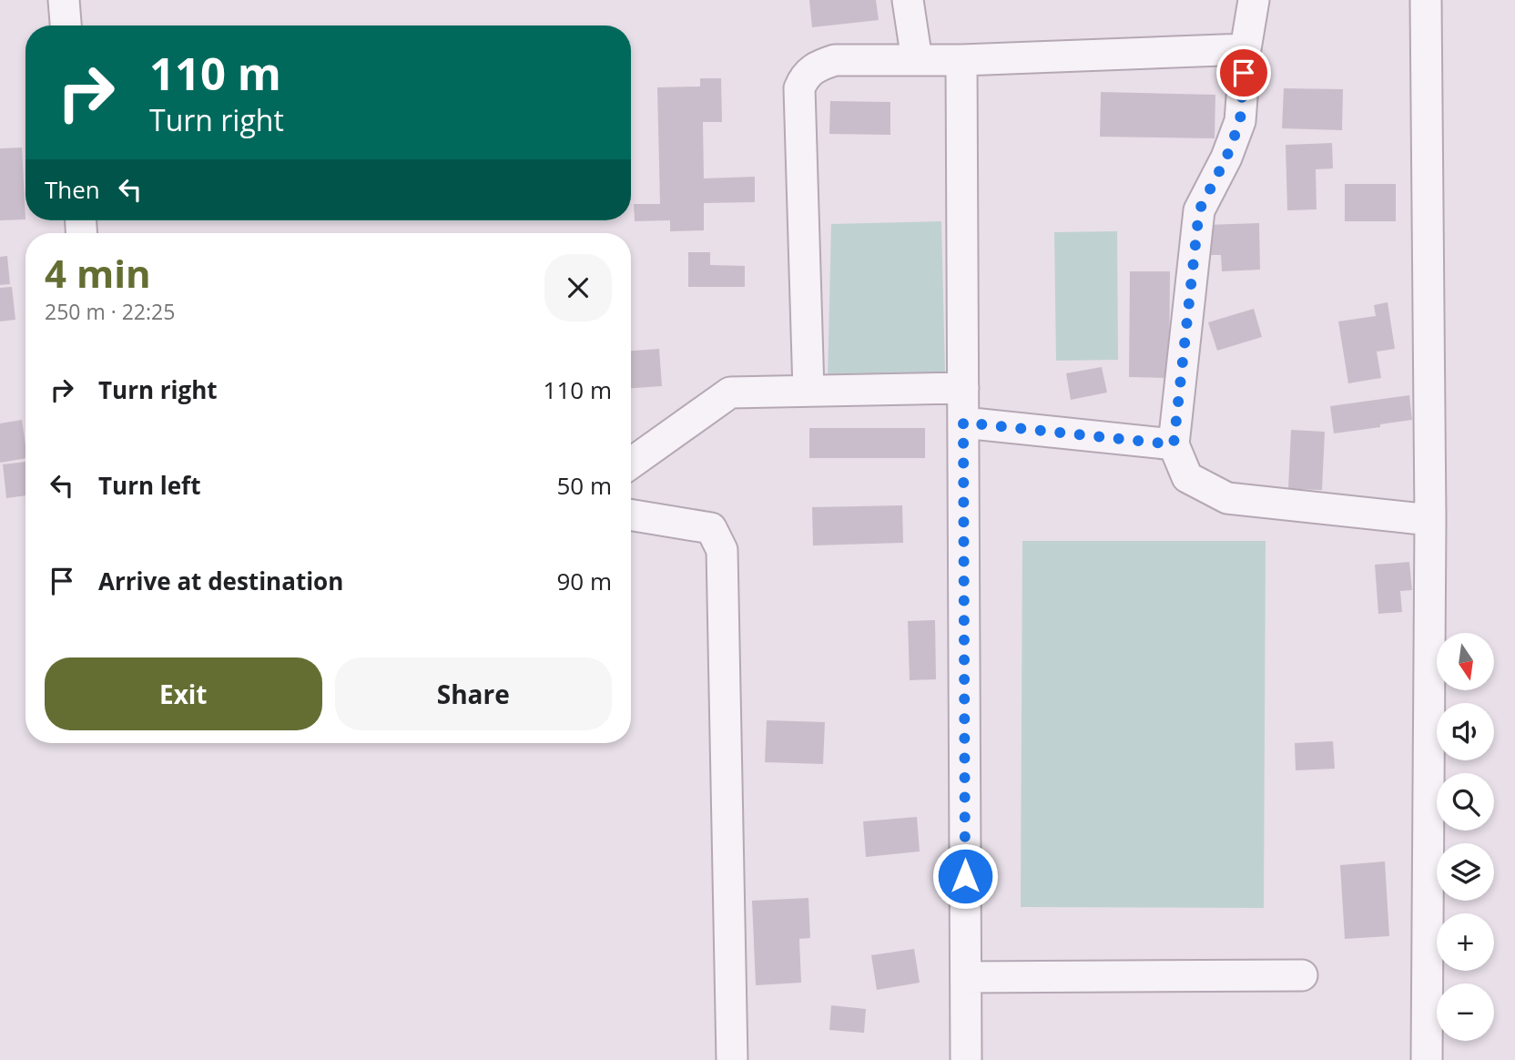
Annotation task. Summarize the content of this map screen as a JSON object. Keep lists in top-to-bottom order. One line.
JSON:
{"north":"bottom","page":{"turn":["110 m","Turn right"],"then":"Then","heading":["4 min","250 m · 22:25"],"list":[{"name":"Turn right","value":"110 m"},{"name":"Turn left","value":"50 m"},{"name":"Arrive at destination","value":"90 m"}],"map_buttons":["+","−"],"buttons":["Exit","Share"]}}
